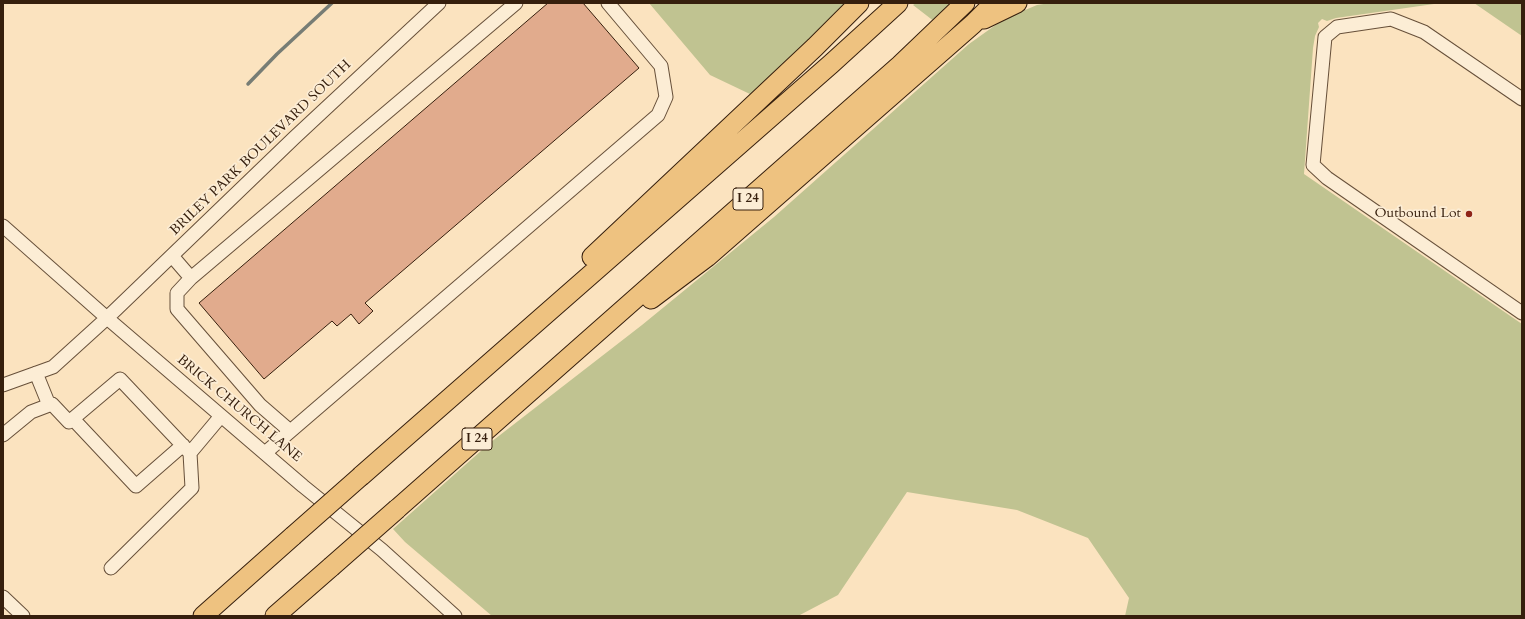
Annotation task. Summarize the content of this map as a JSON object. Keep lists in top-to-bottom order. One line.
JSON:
{"streets":{"highway":["I 24"],"street":["BRILEY PARK BOULEVARD SOUTH","BRICK CHURCH LANE"]},"crossings":[["BRILEY PARK BOULEVARD SOUTH","BRICK CHURCH LANE"]],"places":["Outbound Lot"]}
